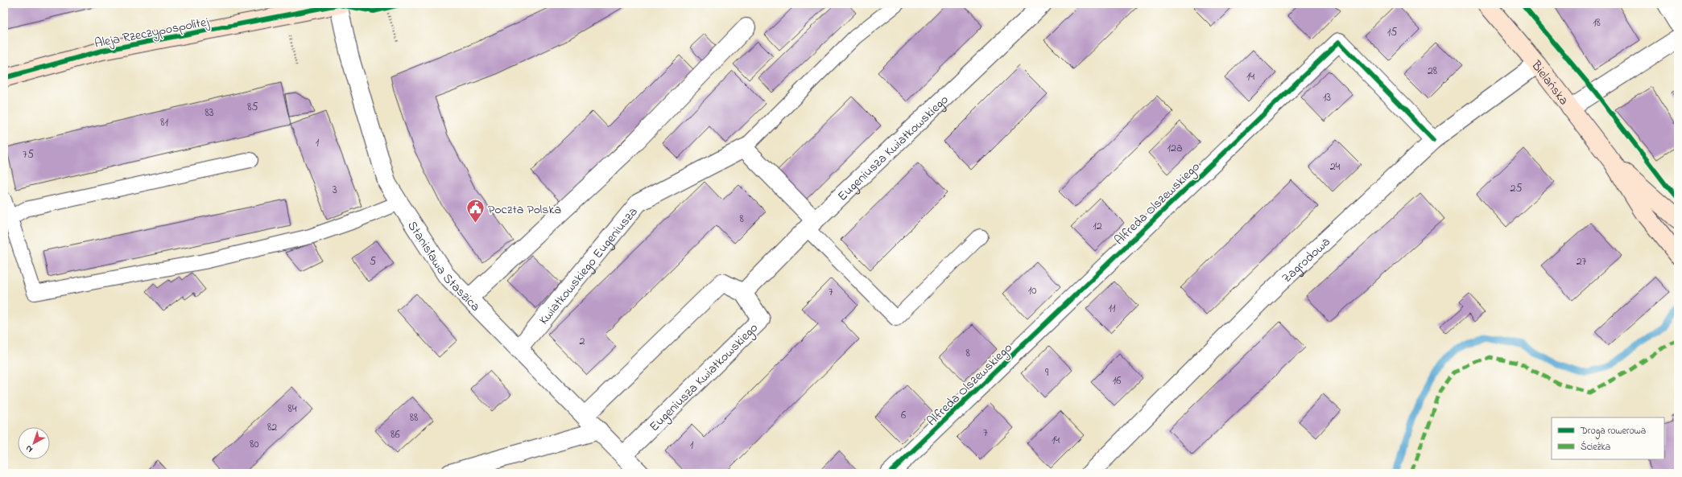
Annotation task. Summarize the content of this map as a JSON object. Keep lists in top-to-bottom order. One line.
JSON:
{"streets":{"street":["Aleja Rzeczypospolitej","Bielańska","Eugeniusza Kwiatkowskiego","Alfreda Olszewskiego","Zagrodowa","Stanisława Staszica","Kwiatkowskiego Eugeniusza"]},"crossings":[["Aleja Rzeczypospolitej","Stanisława Staszica"],["Bielańska","Zagrodowa"],["Eugeniusza Kwiatkowskiego","Stanisława Staszica"],["Alfreda Olszewskiego","Zagrodowa"],["Stanisława Staszica","Kwiatkowskiego Eugeniusza"]],"places":{"public building":["Poczta Polska"]},"house_numbers":["18","15","28","14","13","85","83","81","1","12a","75","24","25","3","8","12","5","27","10","7","11","2","8","9","16","84","6","88","82","7","86","14","80","1"],"legend":["Droga rowerowa","Ścieżka"],"north":"bottom left"}
